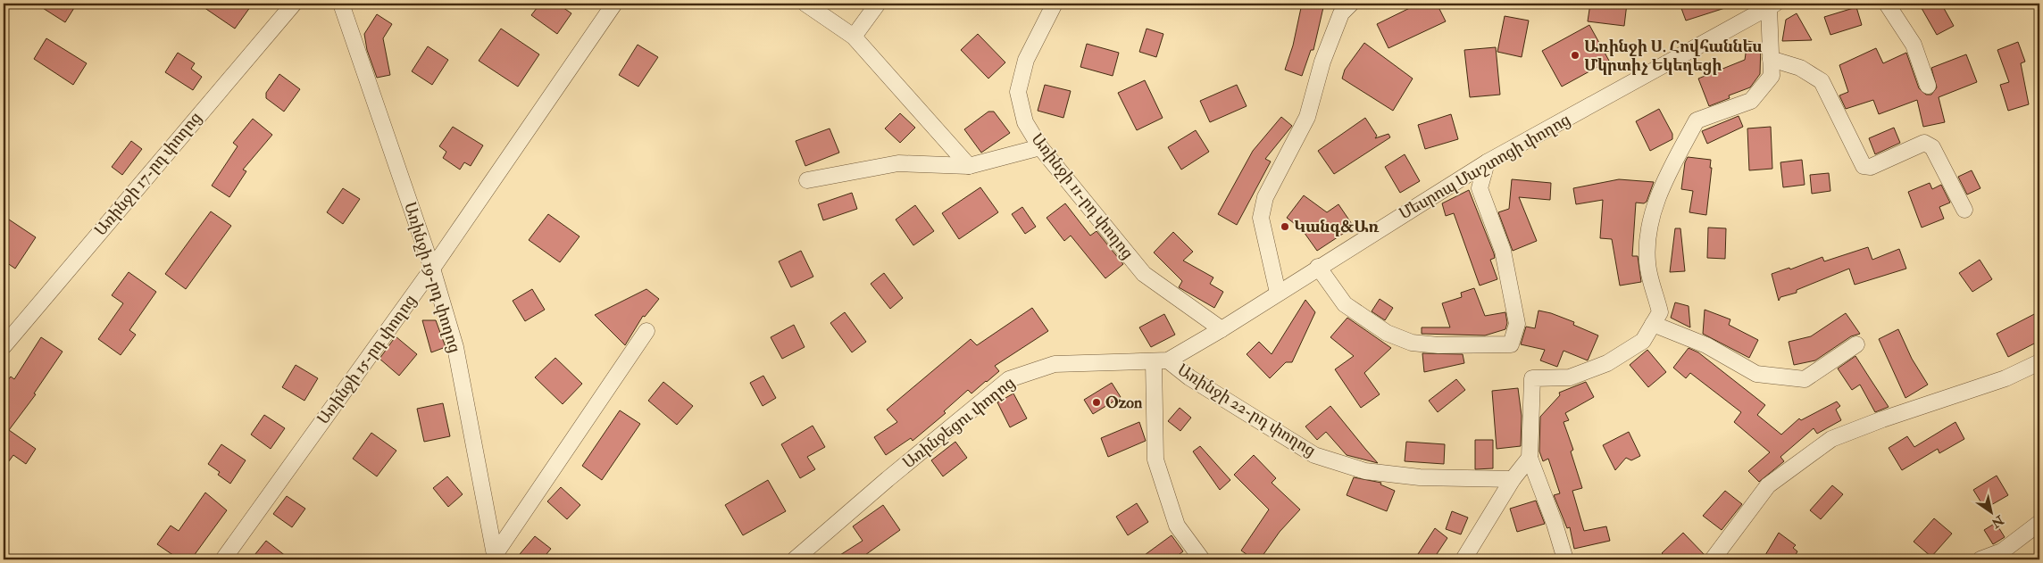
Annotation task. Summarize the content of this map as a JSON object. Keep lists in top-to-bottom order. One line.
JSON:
{"streets":{"street":["Մեսրոպ Մաշտոցի փողոց","Առինջի 17-րդ փողոց","Առինջի 11-րդ փողոց","Առինջի 19-րդ փողոց","Առինջի 15-րդ փողոց","Առինջի 22-րդ փողոց","Առինջեցու փողոց"]},"crossings":[["Մեսրոպ Մաշտոցի փողոց","Առինջի 11-րդ փողոց"],["Մեսրոպ Մաշտոցի փողոց","Առինջի 22-րդ փողոց"],["Մեսրոպ Մաշտոցի փողոց","Առինջեցու փողոց"],["Առինջի 19-րդ փողոց","Առինջի 15-րդ փողոց"],["Առինջի 22-րդ փողոց","Առինջեցու փողոց"]],"places":["Առինջի Ս. Հովհաննես Մկրտիչ Եկեղեցի","Կանգ&Առ","Ozon"],"north":"bottom right"}
